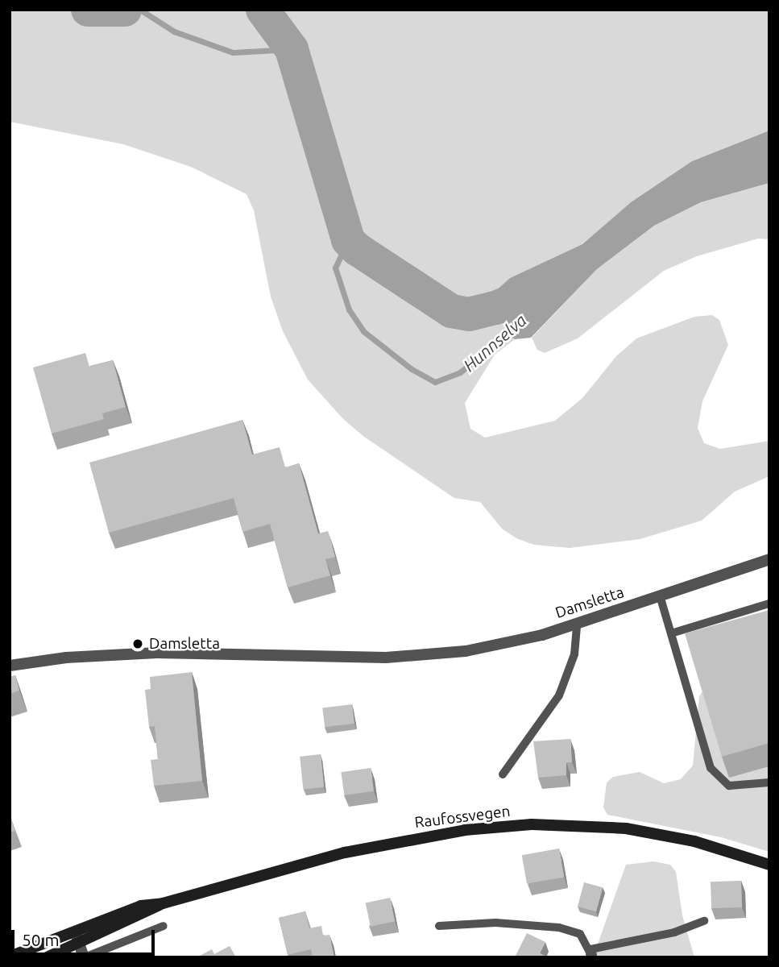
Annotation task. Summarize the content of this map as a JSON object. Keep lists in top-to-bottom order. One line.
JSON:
{"streets":{"main road":["Raufossvegen"],"street":["Damsletta"]},"water":["Hunnselva"],"places":["Damsletta"],"scale_bar":"50 m"}
